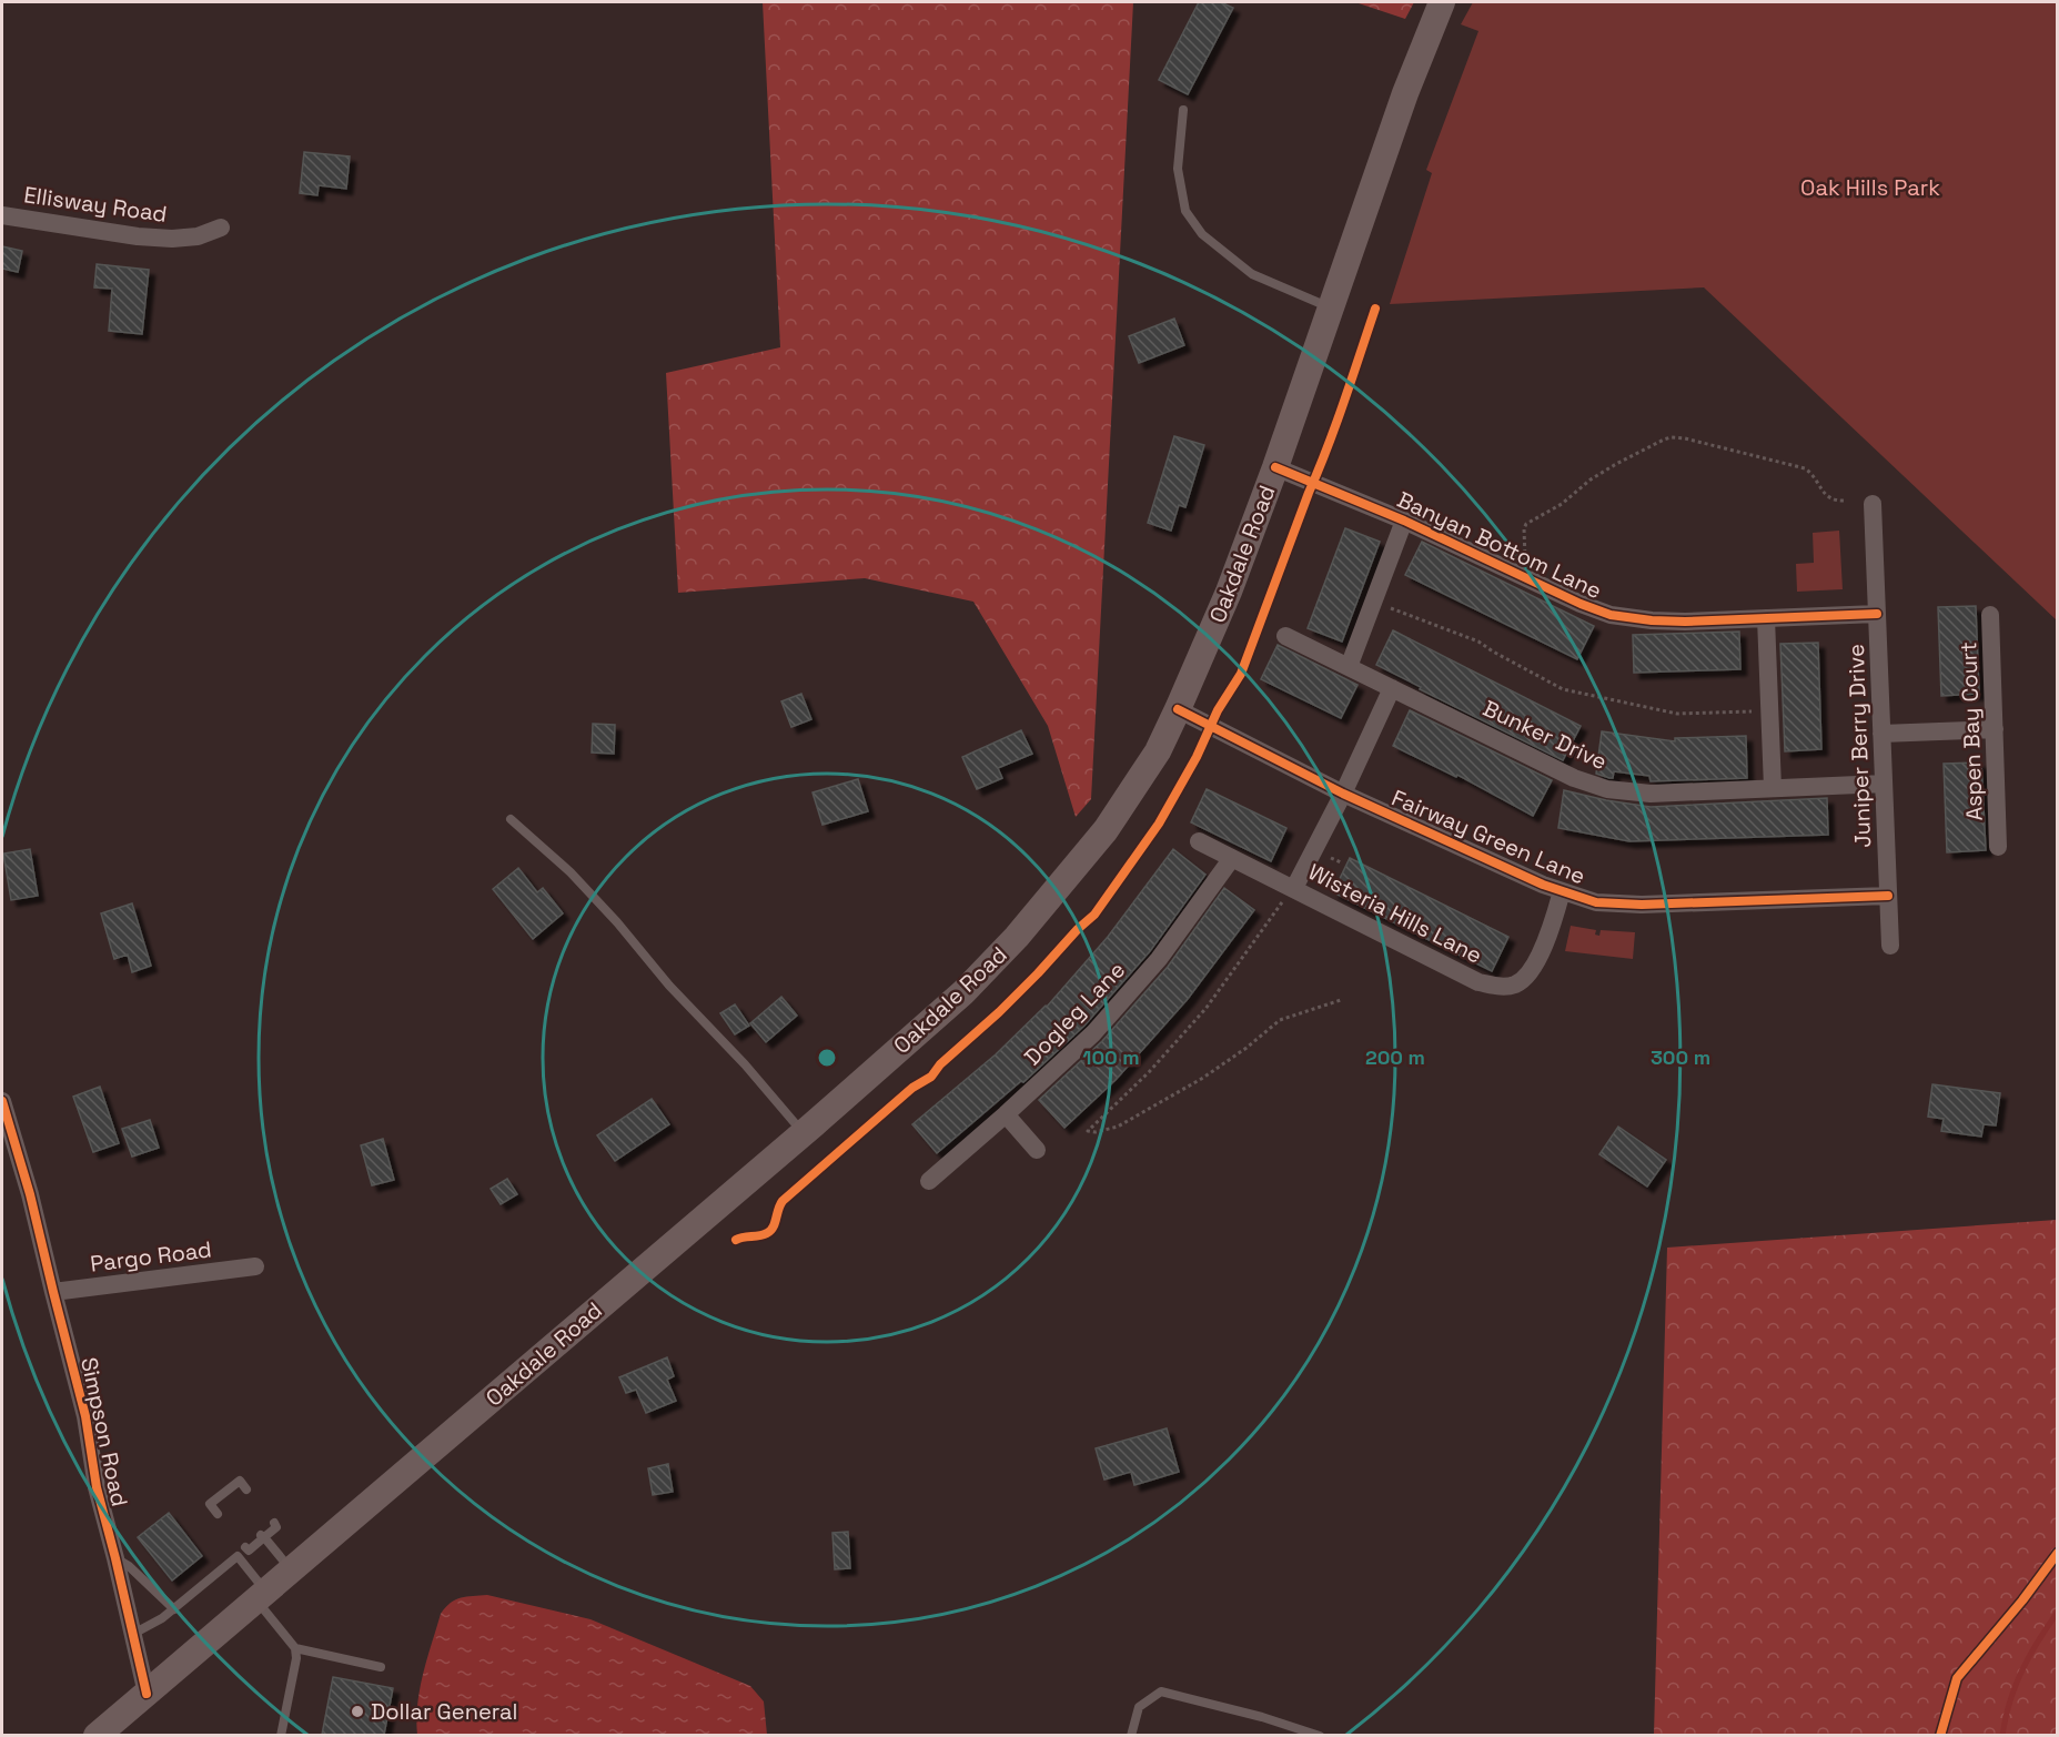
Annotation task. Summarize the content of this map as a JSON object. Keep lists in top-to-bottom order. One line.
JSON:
{"streets":{"main road":["Oakdale Road"],"street":["Ellisway Road","Banyan Bottom Lane","Aspen Bay Court","Bunker Drive","Juniper Berry Drive","Fairway Green Lane","Wisteria Hills Lane","Dogleg Lane","Pargo Road","Simpson Road"]},"crossings":[["Banyan Bottom Lane","Oakdale Road"],["Banyan Bottom Lane","Juniper Berry Drive"],["Oakdale Road","Fairway Green Lane"],["Oakdale Road","Simpson Road"],["Bunker Drive","Juniper Berry Drive"],["Juniper Berry Drive","Fairway Green Lane"],["Fairway Green Lane","Wisteria Hills Lane"],["Wisteria Hills Lane","Dogleg Lane"],["Pargo Road","Simpson Road"]],"parks":["Oak Hills Park"],"places":["Dollar General"],"rings":["100 m","200 m","300 m"]}
